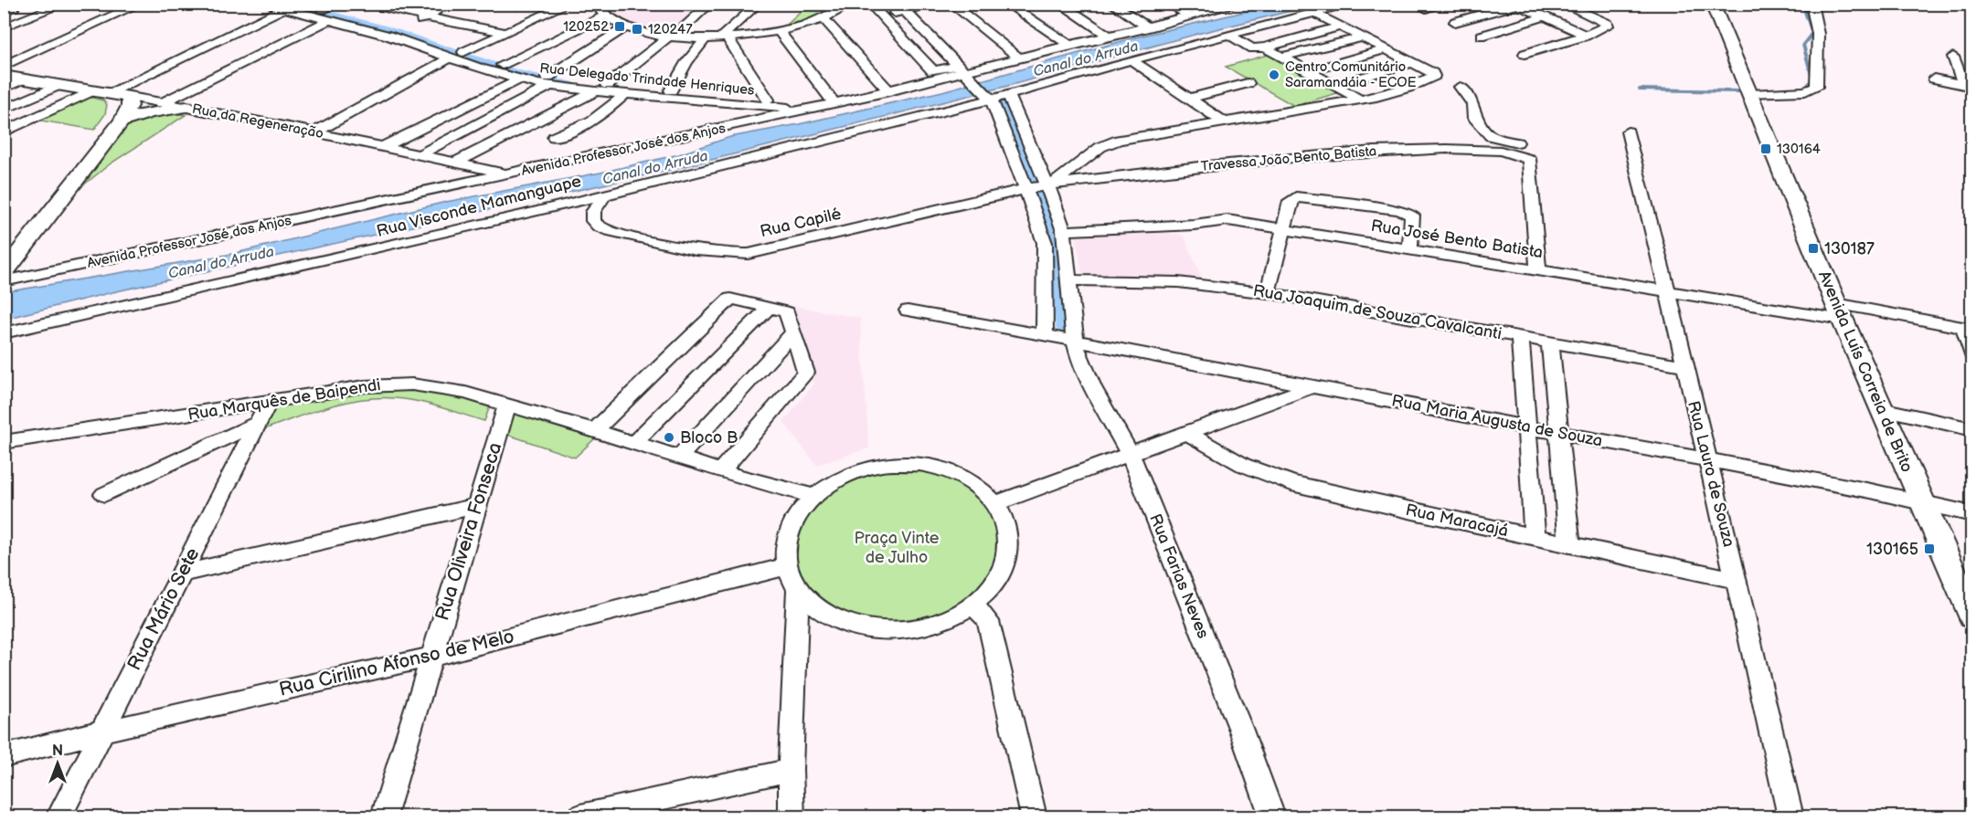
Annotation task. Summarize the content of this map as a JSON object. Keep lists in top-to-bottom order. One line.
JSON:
{"streets":{"main road":["Rua da Regeneração","Avenida Luís Correia de Brito"],"street":["Rua Delegado Trindade Henriques","Avenida Professor José dos Anjos","Travessa João Bento Batista","Rua Visconde Mamanguape","Rua Capilé","Rua José Bento Batista","Rua Joaquim de Souza Cavalcanti","Rua Marquês de Baipendi","Rua Maria Augusta de Souza","Rua Lauro de Souza","Rua Maracajá","Rua Oliveira Fonseca","Rua Farias Neves","Rua Mário Sete","Rua Cirilino Afonso de Melo"]},"crossings":[["Rua Delegado Trindade Henriques","Avenida Professor José dos Anjos"],["Rua da Regeneração","Avenida Professor José dos Anjos"],["Travessa João Bento Batista","Rua Capilé"],["Travessa João Bento Batista","Rua Farias Neves"],["Rua Visconde Mamanguape","Rua Capilé"],["Rua Visconde Mamanguape","Rua Farias Neves"],["Rua Capilé","Rua Farias Neves"],["Rua José Bento Batista","Avenida Luís Correia de Brito"],["Rua José Bento Batista","Rua Lauro de Souza"],["Rua José Bento Batista","Rua Farias Neves"],["Rua Joaquim de Souza Cavalcanti","Rua Lauro de Souza"],["Rua Joaquim de Souza Cavalcanti","Rua Farias Neves"],["Avenida Luís Correia de Brito","Rua Maria Augusta de Souza"],["Rua Marquês de Baipendi","Rua Oliveira Fonseca"],["Rua Marquês de Baipendi","Rua Mário Sete"],["Rua Marquês de Baipendi","Rua Cirilino Afonso de Melo"],["Rua Maria Augusta de Souza","Rua Lauro de Souza"],["Rua Maria Augusta de Souza","Rua Farias Neves"],["Rua Lauro de Souza","Rua Maracajá"],["Rua Oliveira Fonseca","Rua Cirilino Afonso de Melo"],["Rua Mário Sete","Rua Cirilino Afonso de Melo"]],"water":["Canal do Arruda"],"parks":["Praça Vinte de Julho"],"places":{"transit":["120252","120247","130164","130187","130165"],"other":["Centro Comunitário Saramandáia - ECOE","Bloco B"]},"north":"top"}
